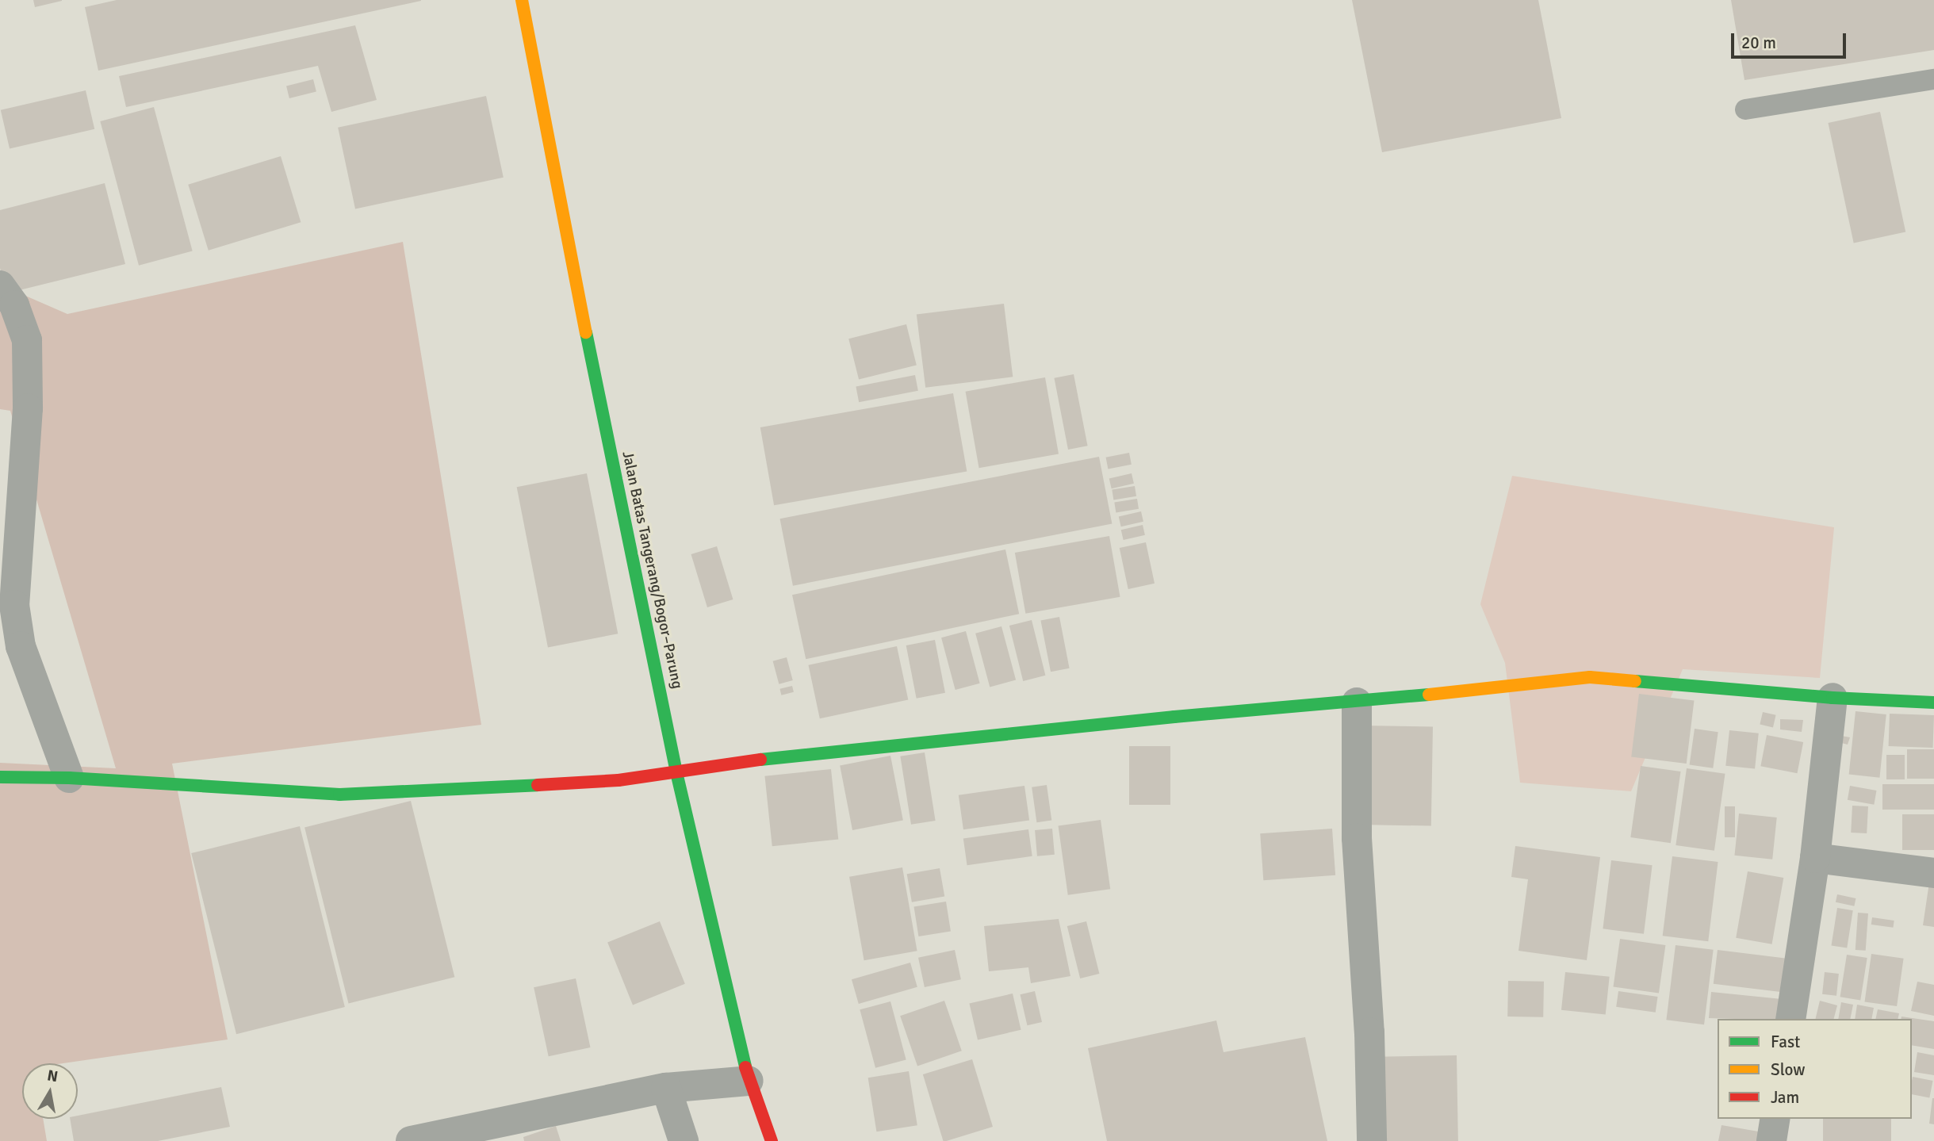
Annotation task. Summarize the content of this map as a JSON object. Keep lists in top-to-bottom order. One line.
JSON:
{"streets":{"street":["Jalan Batas Tangerang/Bogor–Parung"]},"legend":["Fast","Slow","Jam"],"scale_bar":"20 m","north":"top"}
